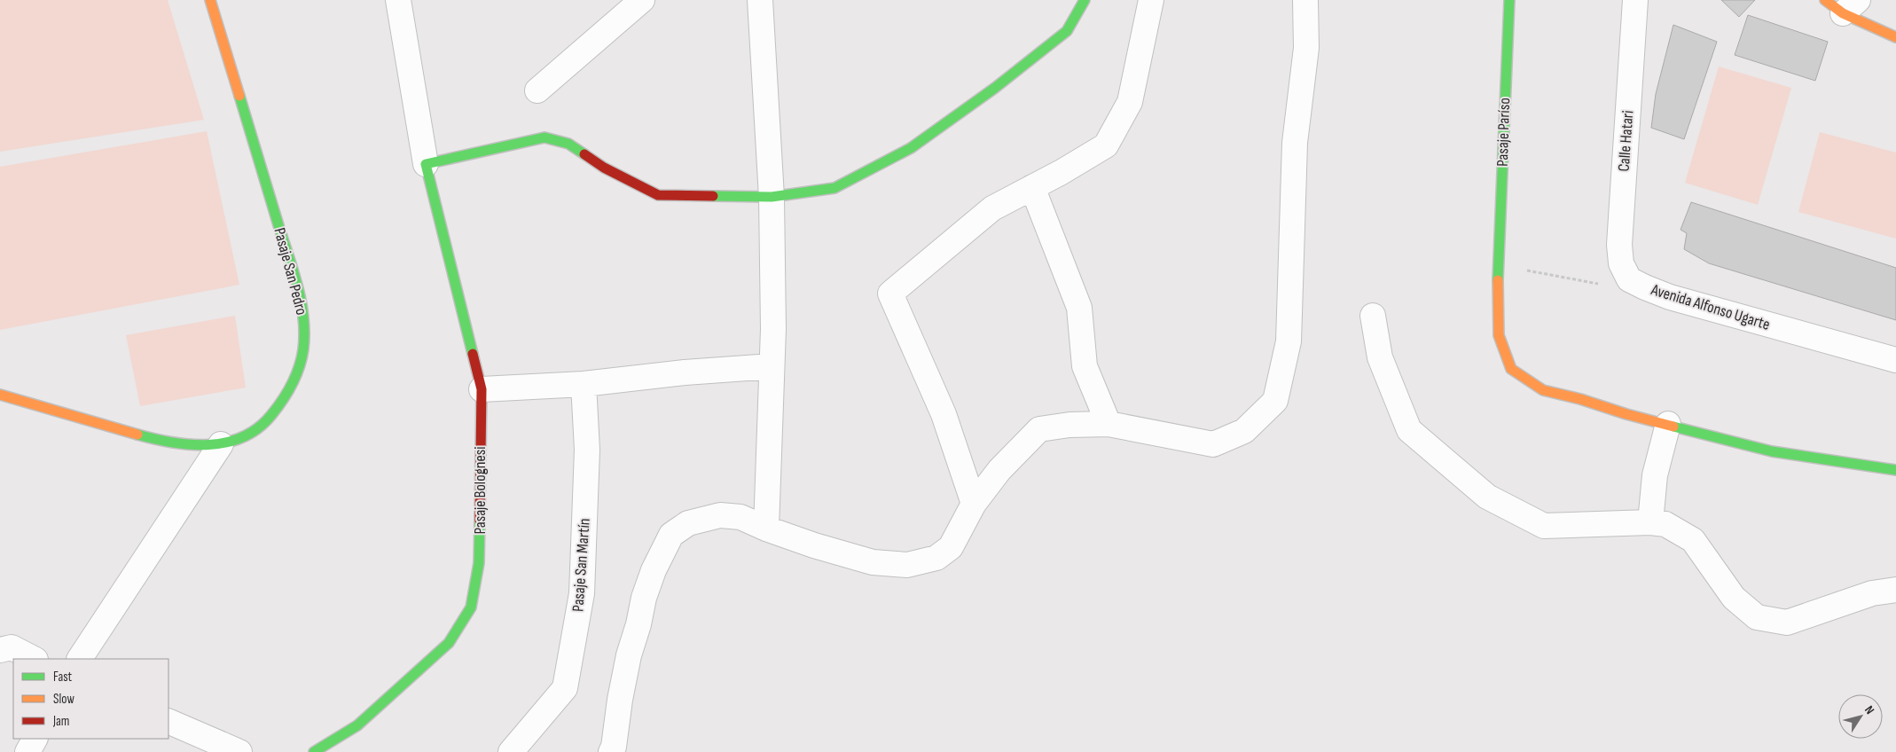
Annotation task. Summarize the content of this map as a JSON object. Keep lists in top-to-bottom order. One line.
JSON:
{"streets":{"street":["Pasaje Paríso","Calle Hatari","Pasaje San Pedro","Avenida Alfonso Ugarte","Pasaje Bolognesi","Pasaje San Martín"]},"crossings":[["Calle Hatari","Avenida Alfonso Ugarte"]],"legend":["Fast","Slow","Jam"],"north":"top right"}
